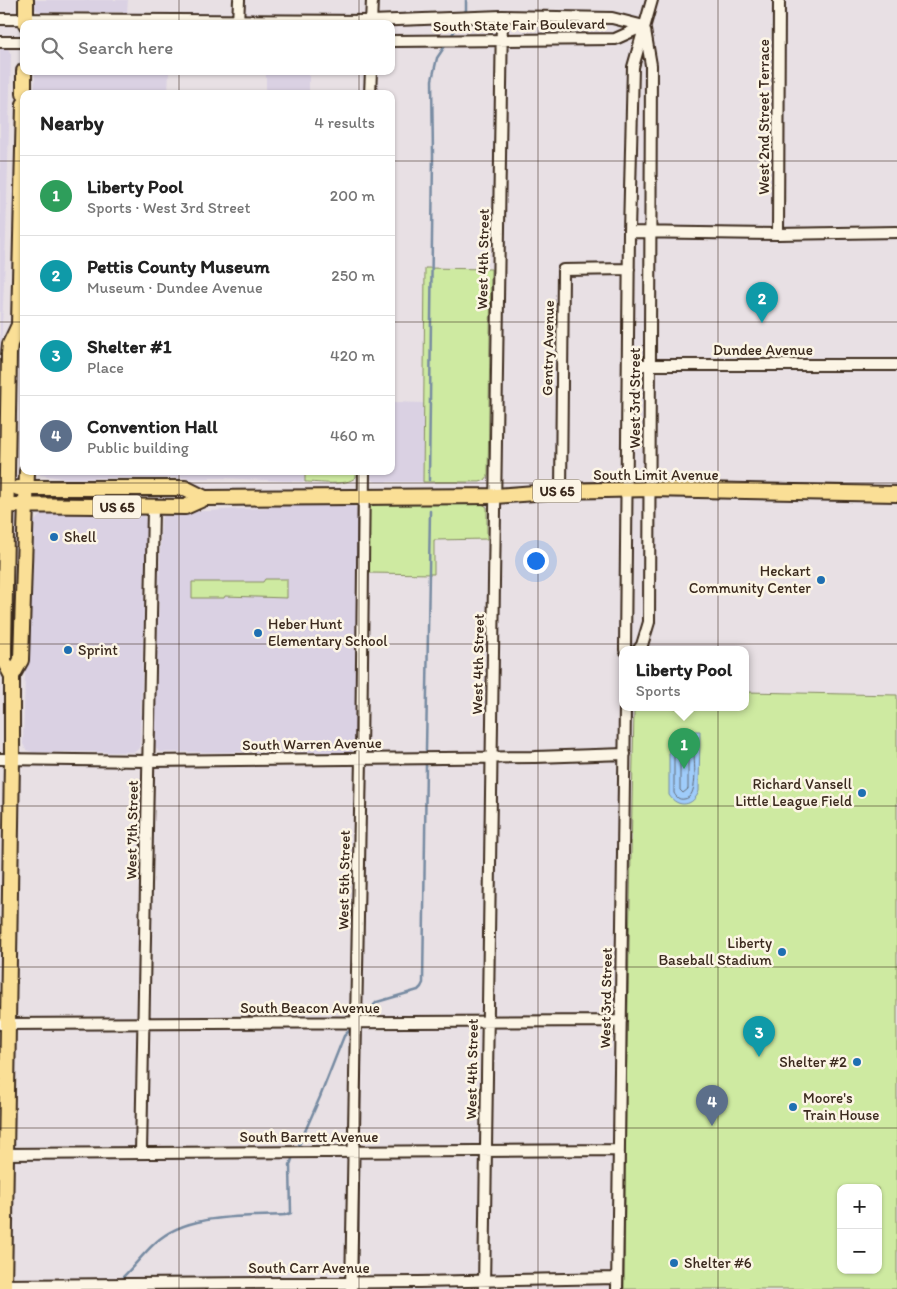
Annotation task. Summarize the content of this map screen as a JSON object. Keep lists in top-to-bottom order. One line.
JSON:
{"streets":{"highway":["South Limit Avenue","US 65"],"street":["South State Fair Boulevard","West 2nd Street Terrace","West 4th Street","Gentry Avenue","Dundee Avenue","West 3rd Street","South Warren Avenue","West 7th Street","West 5th Street","South Beacon Avenue","South Barrett Avenue","South Carr Avenue"]},"crossings":[["South State Fair Boulevard","West 4th Street"],["South State Fair Boulevard","West 3rd Street"],["West 4th Street","South Limit Avenue"],["West 4th Street","South Warren Avenue"],["West 4th Street","South Beacon Avenue"],["West 4th Street","South Barrett Avenue"],["West 4th Street","South Carr Avenue"],["Gentry Avenue","West 3rd Street"],["Gentry Avenue","South Limit Avenue"],["Dundee Avenue","West 3rd Street"],["West 3rd Street","South Limit Avenue"],["West 3rd Street","South Warren Avenue"],["West 3rd Street","South Beacon Avenue"],["West 3rd Street","South Barrett Avenue"],["West 3rd Street","South Carr Avenue"],["South Limit Avenue","West 7th Street"],["South Limit Avenue","West 5th Street"],["South Warren Avenue","West 7th Street"],["South Warren Avenue","West 5th Street"],["West 7th Street","South Beacon Avenue"],["West 7th Street","South Barrett Avenue"],["West 5th Street","South Beacon Avenue"],["West 5th Street","South Barrett Avenue"],["West 5th Street","South Carr Avenue"]],"places":["Shell","Heckart Community Center","Heber Hunt Elementary School","Sprint","Richard Vansell Little League Field","Liberty Baseball Stadium","Shelter #2","Moore's Train House","Shelter #6"],"page":{"search":"Search here","heading":["Nearby","4 results"],"list":[{"mark":"1","name":"Liberty Pool","note":"Sports · West 3rd Street","value":"200 m"},{"mark":"2","name":"Pettis County Museum","note":"Museum · Dundee Avenue","value":"250 m"},{"mark":"3","name":"Shelter #1","note":"Place","value":"420 m"},{"mark":"4","name":"Convention Hall","note":"Public building","value":"460 m"}],"pins":["2","1","3","4"],"popup":["Liberty Pool","Sports"],"map_buttons":["+","−"]}}
